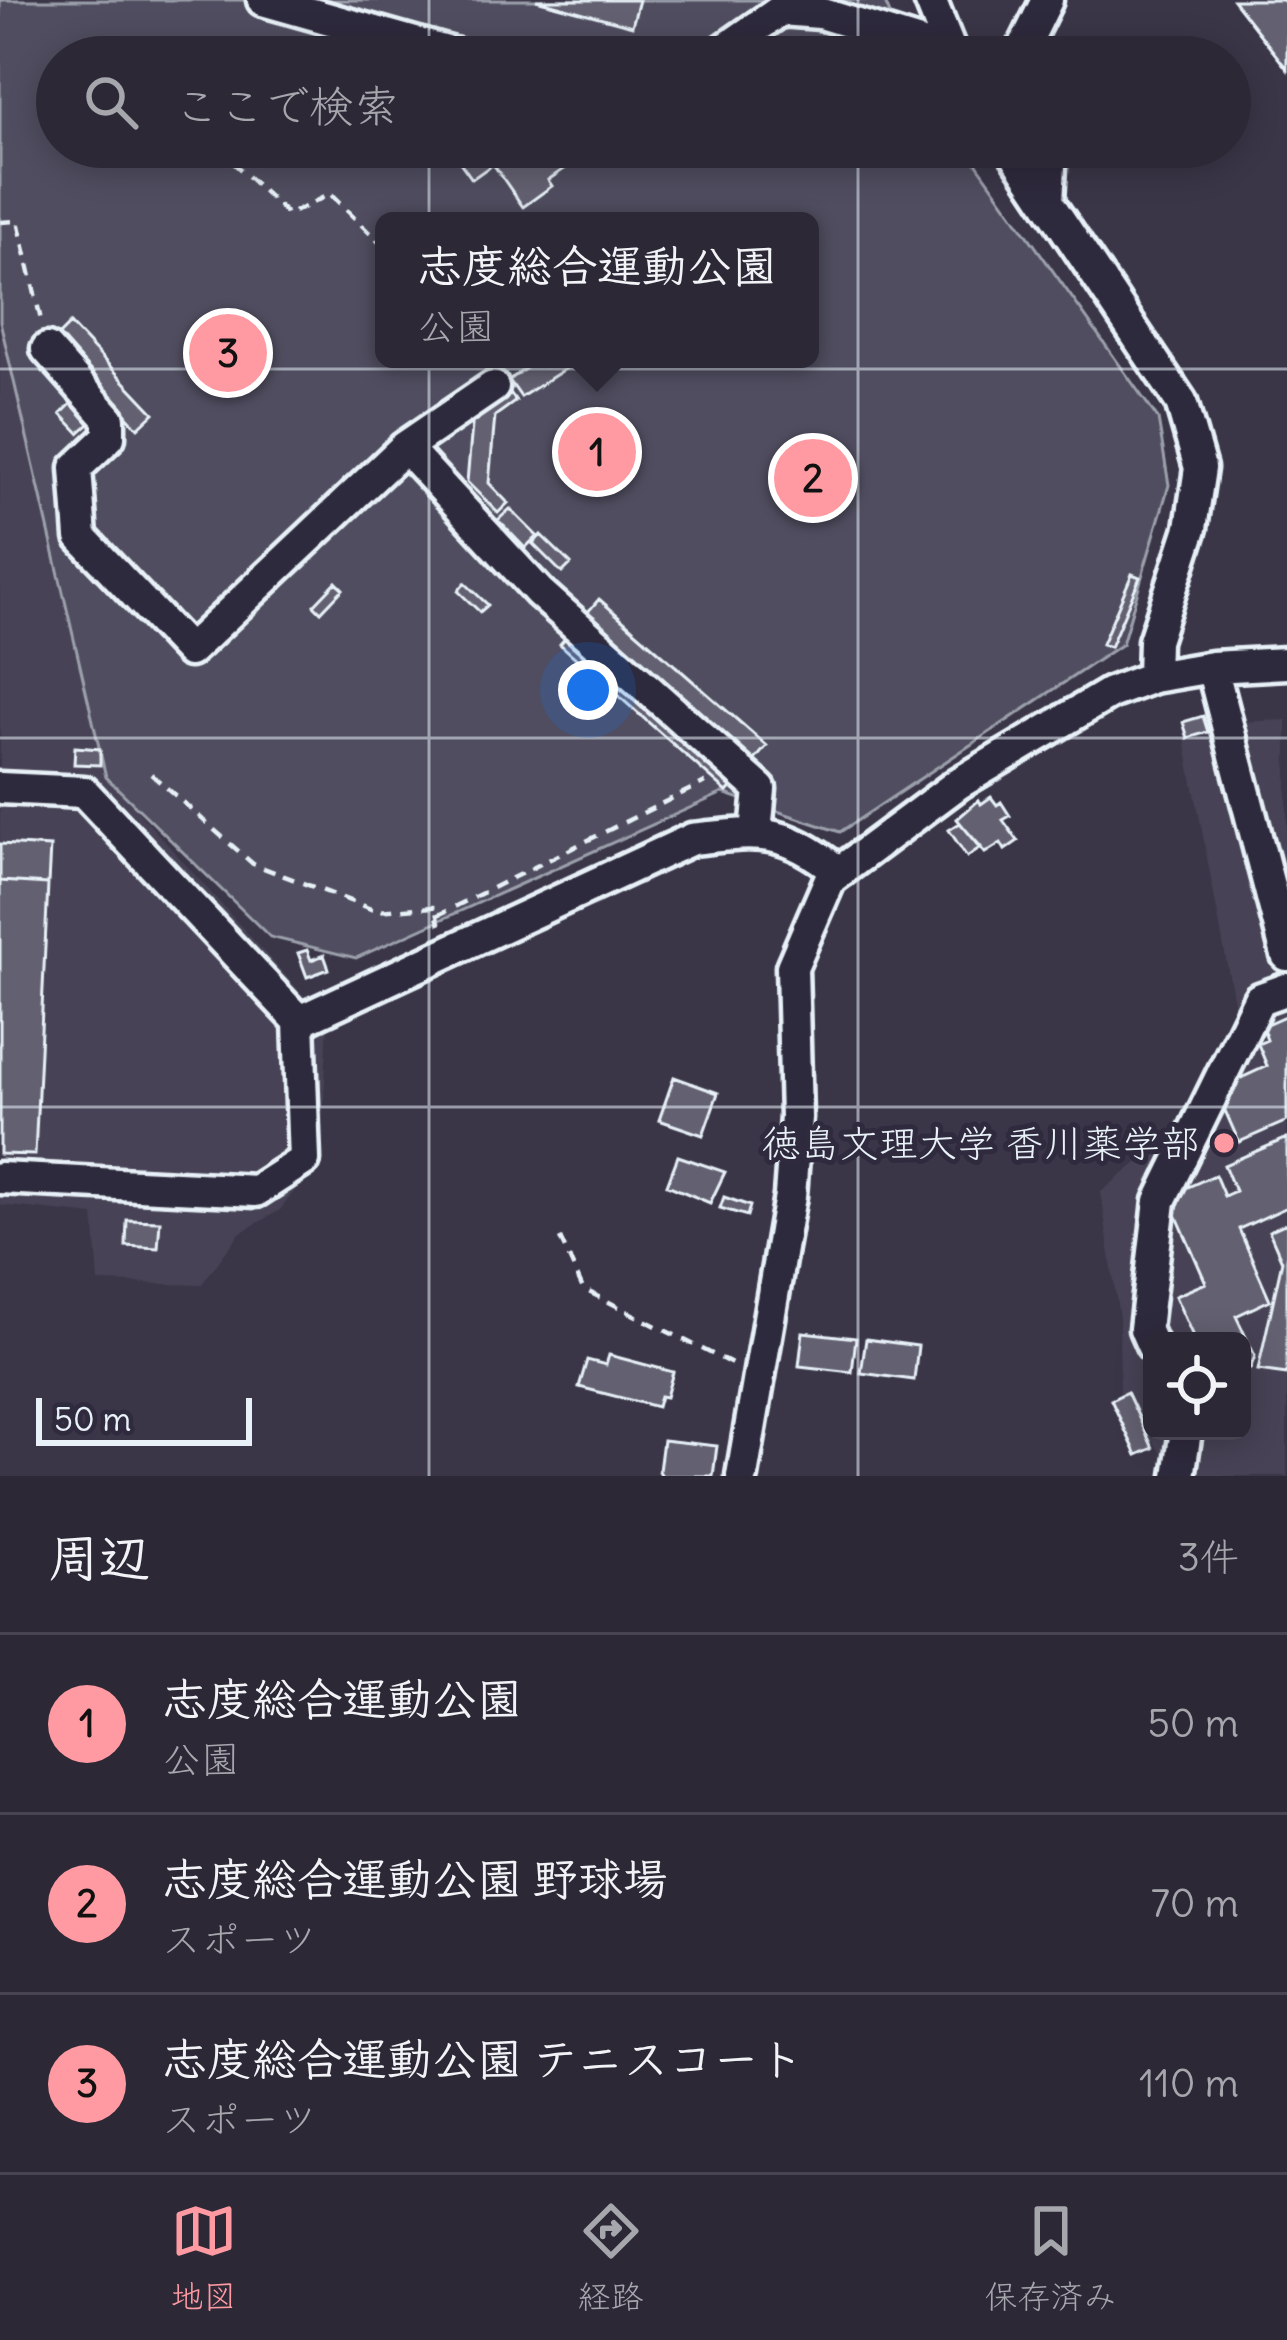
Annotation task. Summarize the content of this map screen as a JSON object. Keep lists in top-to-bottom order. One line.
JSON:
{"places":["徳島文理大学 香川薬学部"],"scale_bar":"50 m","page":{"search":"ここで検索","popup":["志度総合運動公園","公園"],"pins":["3","1","2"],"scale":"50 m","heading":["周辺","3件"],"list":[{"mark":"1","name":"志度総合運動公園","note":"公園","value":"50 m"},{"mark":"2","name":"志度総合運動公園 野球場","note":"スポーツ","value":"70 m"},{"mark":"3","name":"志度総合運動公園 テニスコート","note":"スポーツ","value":"110 m"}],"nav":["地図","経路","保存済み"]}}
